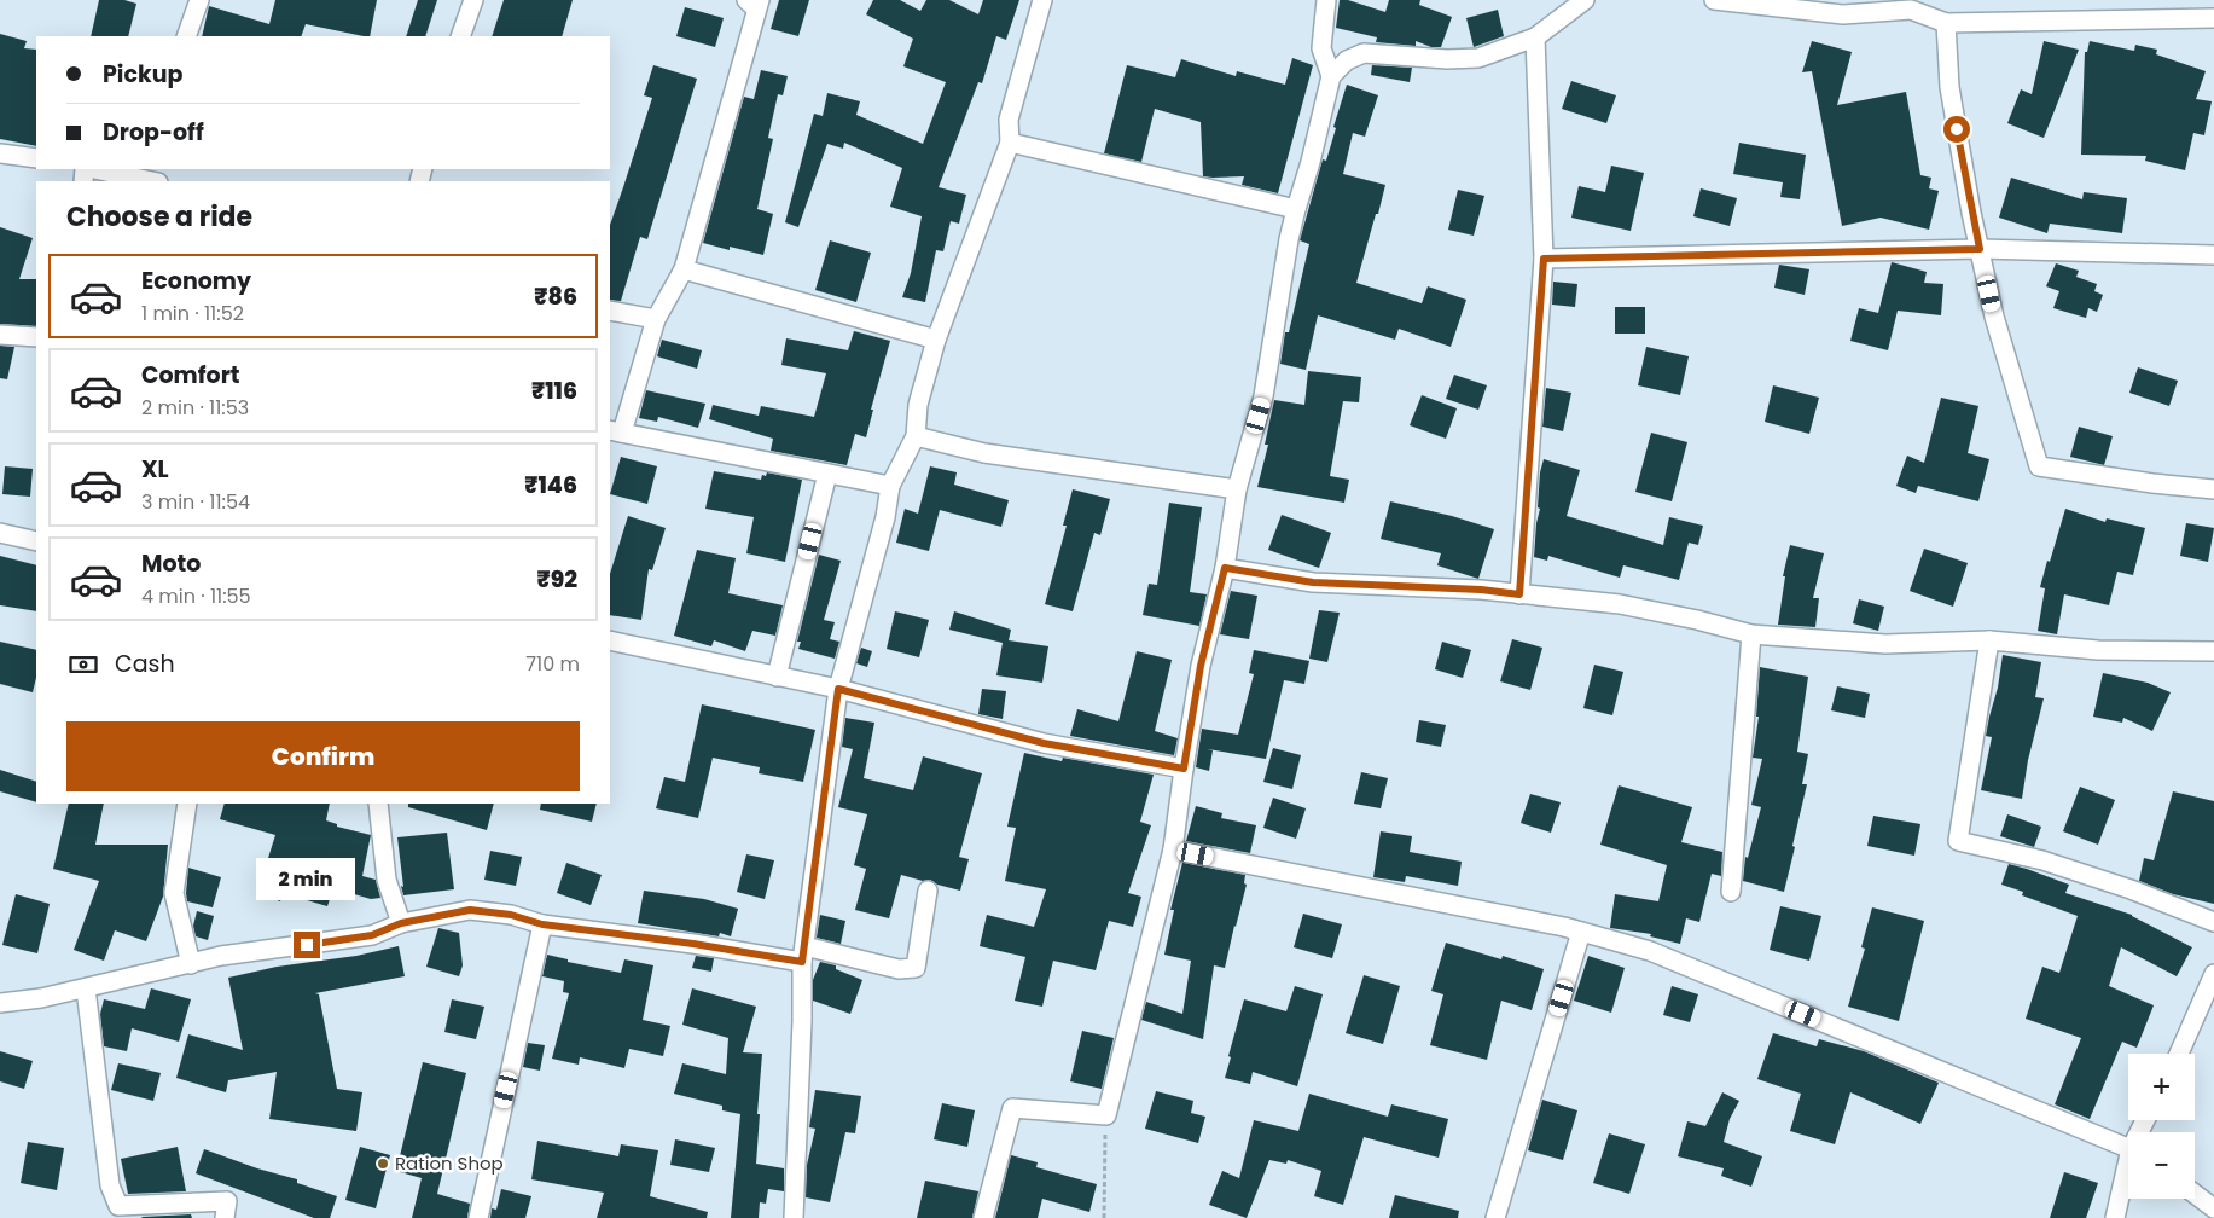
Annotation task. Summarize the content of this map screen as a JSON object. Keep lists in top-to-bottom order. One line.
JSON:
{"places":["Ration Shop"],"page":{"banner":["Pickup","Drop-off"],"heading":"Choose a ride","list":[{"name":"Economy","note":"1 min · 11:52","value":"₹86"},{"name":"Comfort","note":"2 min · 11:53","value":"₹116"},{"name":"XL","note":"3 min · 11:54","value":"₹146"},{"name":"Moto","note":"4 min · 11:55","value":"₹92"}],"pay":["Cash","710 m"],"buttons":"Confirm","bubble":"2 min","map_buttons":["+","−"]}}
